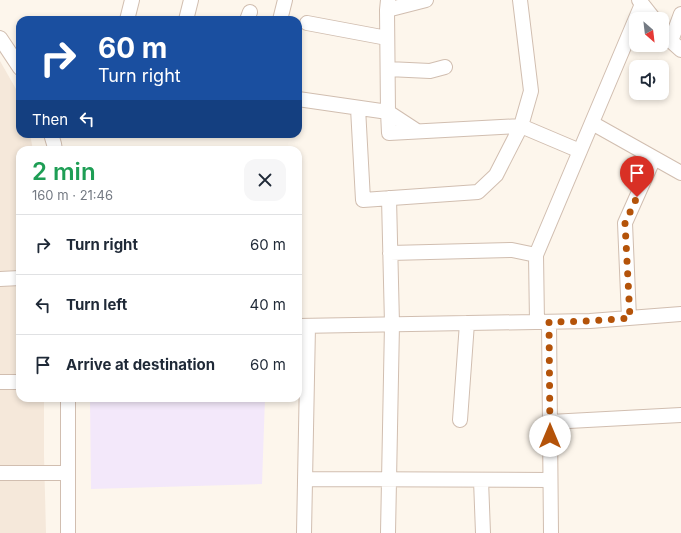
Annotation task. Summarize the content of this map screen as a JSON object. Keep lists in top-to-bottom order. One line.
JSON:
{"north":"bottom right","page":{"turn":["60 m","Turn right"],"then":"Then","heading":["2 min","160 m · 21:46"],"list":[{"name":"Turn right","value":"60 m"},{"name":"Turn left","value":"40 m"},{"name":"Arrive at destination","value":"60 m"}]}}
